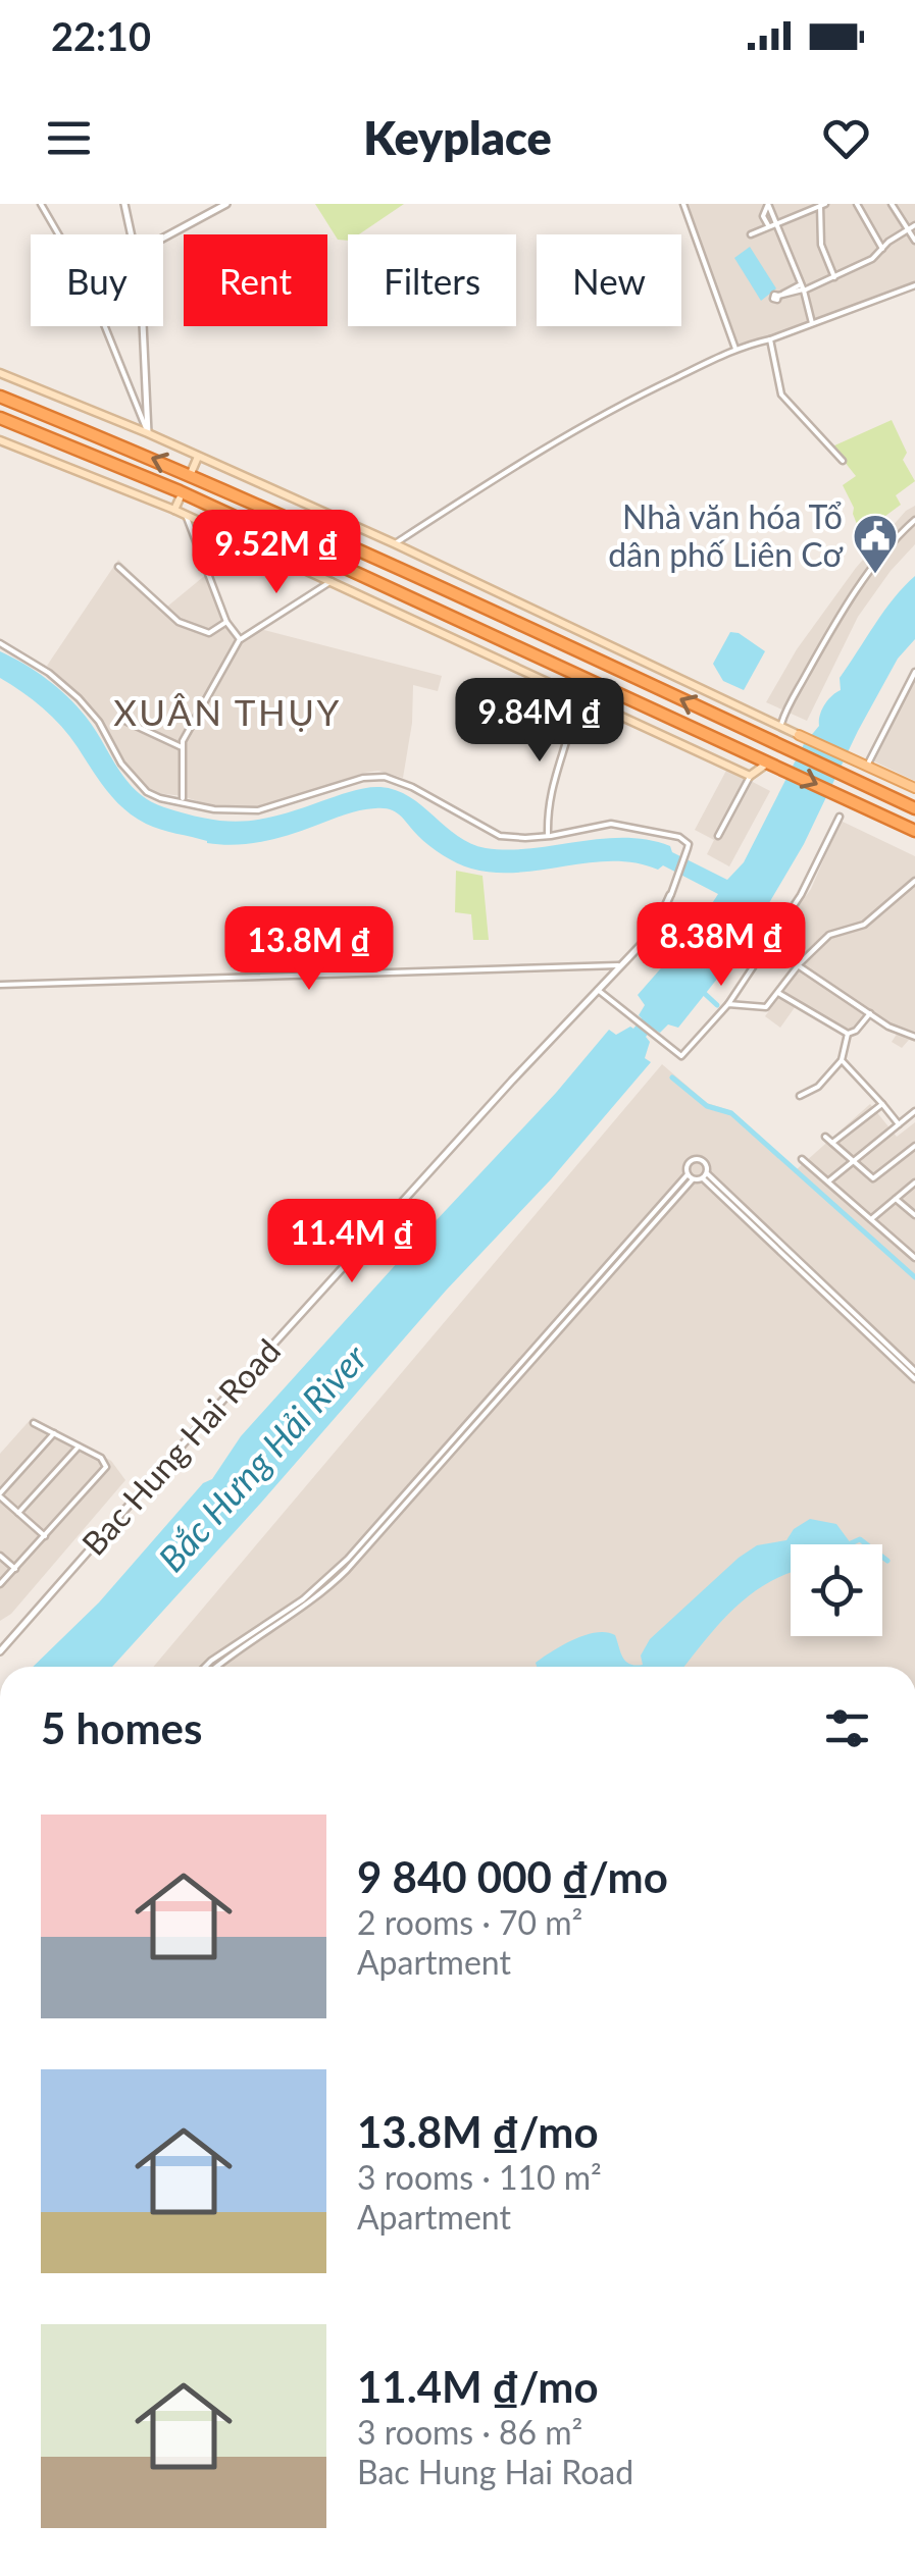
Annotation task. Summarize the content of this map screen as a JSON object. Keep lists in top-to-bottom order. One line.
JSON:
{"streets":{"street":["Bac Hung Hai Road"]},"districts":["XUÂN THỤY"],"water":["Bắc Hưng Hải River"],"places":{"public building":["Nhà văn hóa Tổ dân phố Liên Cơ"]},"page":{"status":"22:10","header":"Keyplace","chip":["Buy","Rent","Filters","New"],"price":["9.52M ₫","9.84M ₫","8.38M ₫","13.8M ₫","11.4M ₫"],"heading":"5 homes","list":[{"name":"9 840 000 ₫/mo","note":"2 rooms · 70 m² · Apartment"},{"name":"13.8M ₫/mo","note":"3 rooms · 110 m² · Apartment"},{"name":"11.4M ₫/mo","note":"3 rooms · 86 m² · Bac Hung Hai Road"}]}}
